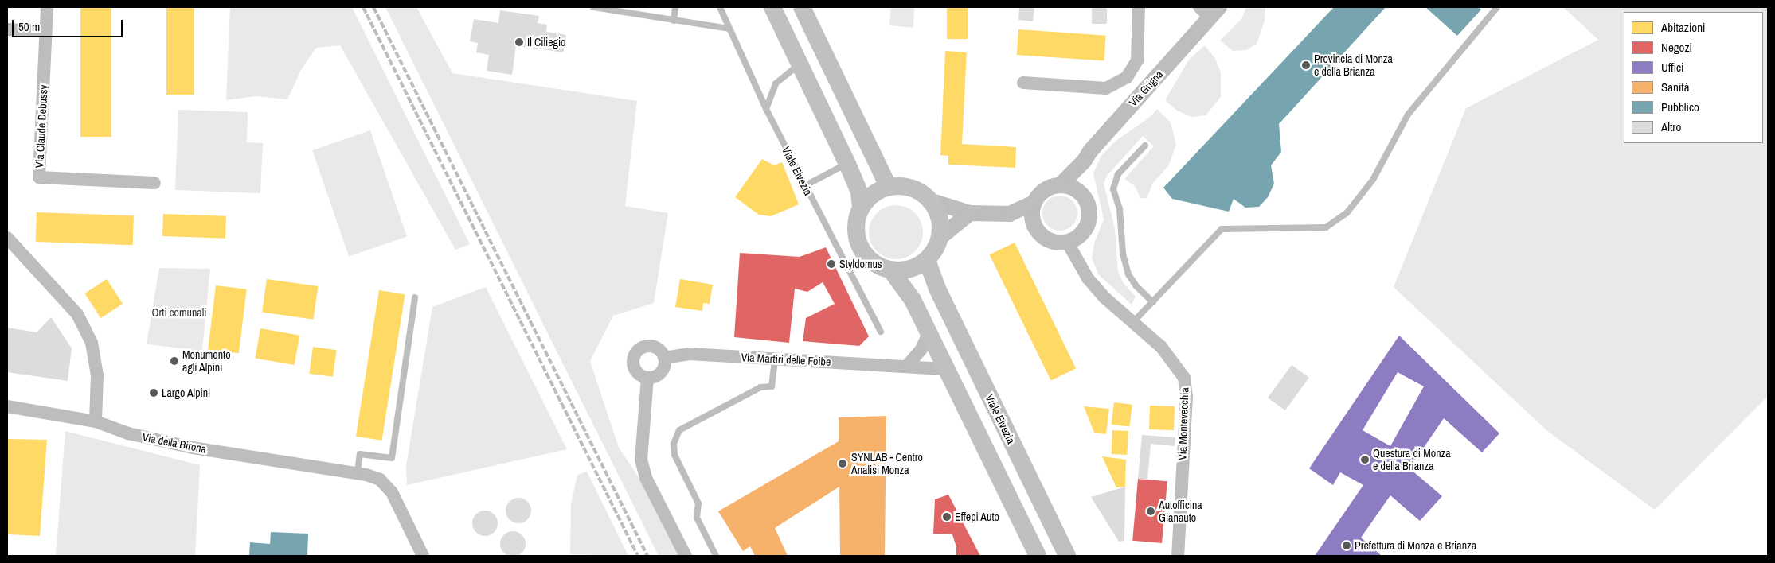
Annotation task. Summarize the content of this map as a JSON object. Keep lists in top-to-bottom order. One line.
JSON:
{"streets":{"main road":["Viale Elvezia"],"street":["Via Grigna","Via Claude Debussy","Via Martiri delle Foibe","Via Montevecchia","Via della Birona"]},"crossings":[["Via Grigna","Via Montevecchia"]],"parks":["Orti comunali"],"places":["Il Ciliegio","Provincia di Monza e della Brianza","Styldomus","Monumento agli Alpini","Largo Alpini","Questura di Monza e della Brianza","SYNLAB - Centro Analisi Monza","Autofficina Gianauto","Effepi Auto","Prefettura di Monza e Brianza"],"legend":["Abitazioni","Negozi","Uffici","Sanità","Pubblico","Altro"],"scale_bar":"50 m"}
